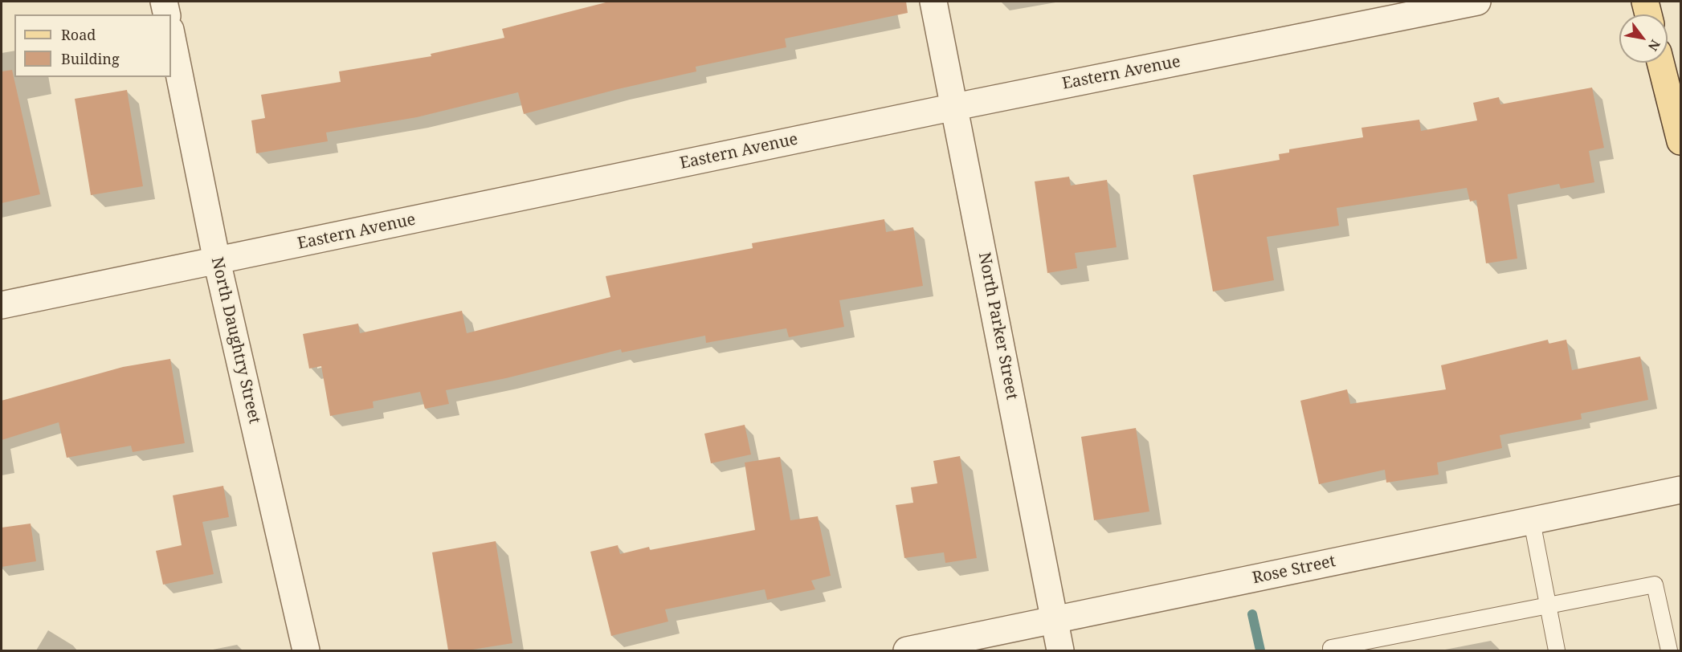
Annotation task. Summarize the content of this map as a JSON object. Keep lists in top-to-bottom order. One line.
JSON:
{"streets":{"street":["Eastern Avenue","North Parker Street","North Daughtry Street","Rose Street"]},"crossings":[["Eastern Avenue","North Parker Street"],["Eastern Avenue","North Daughtry Street"],["North Parker Street","Rose Street"]],"legend":["Road","Building"],"north":"bottom right"}
